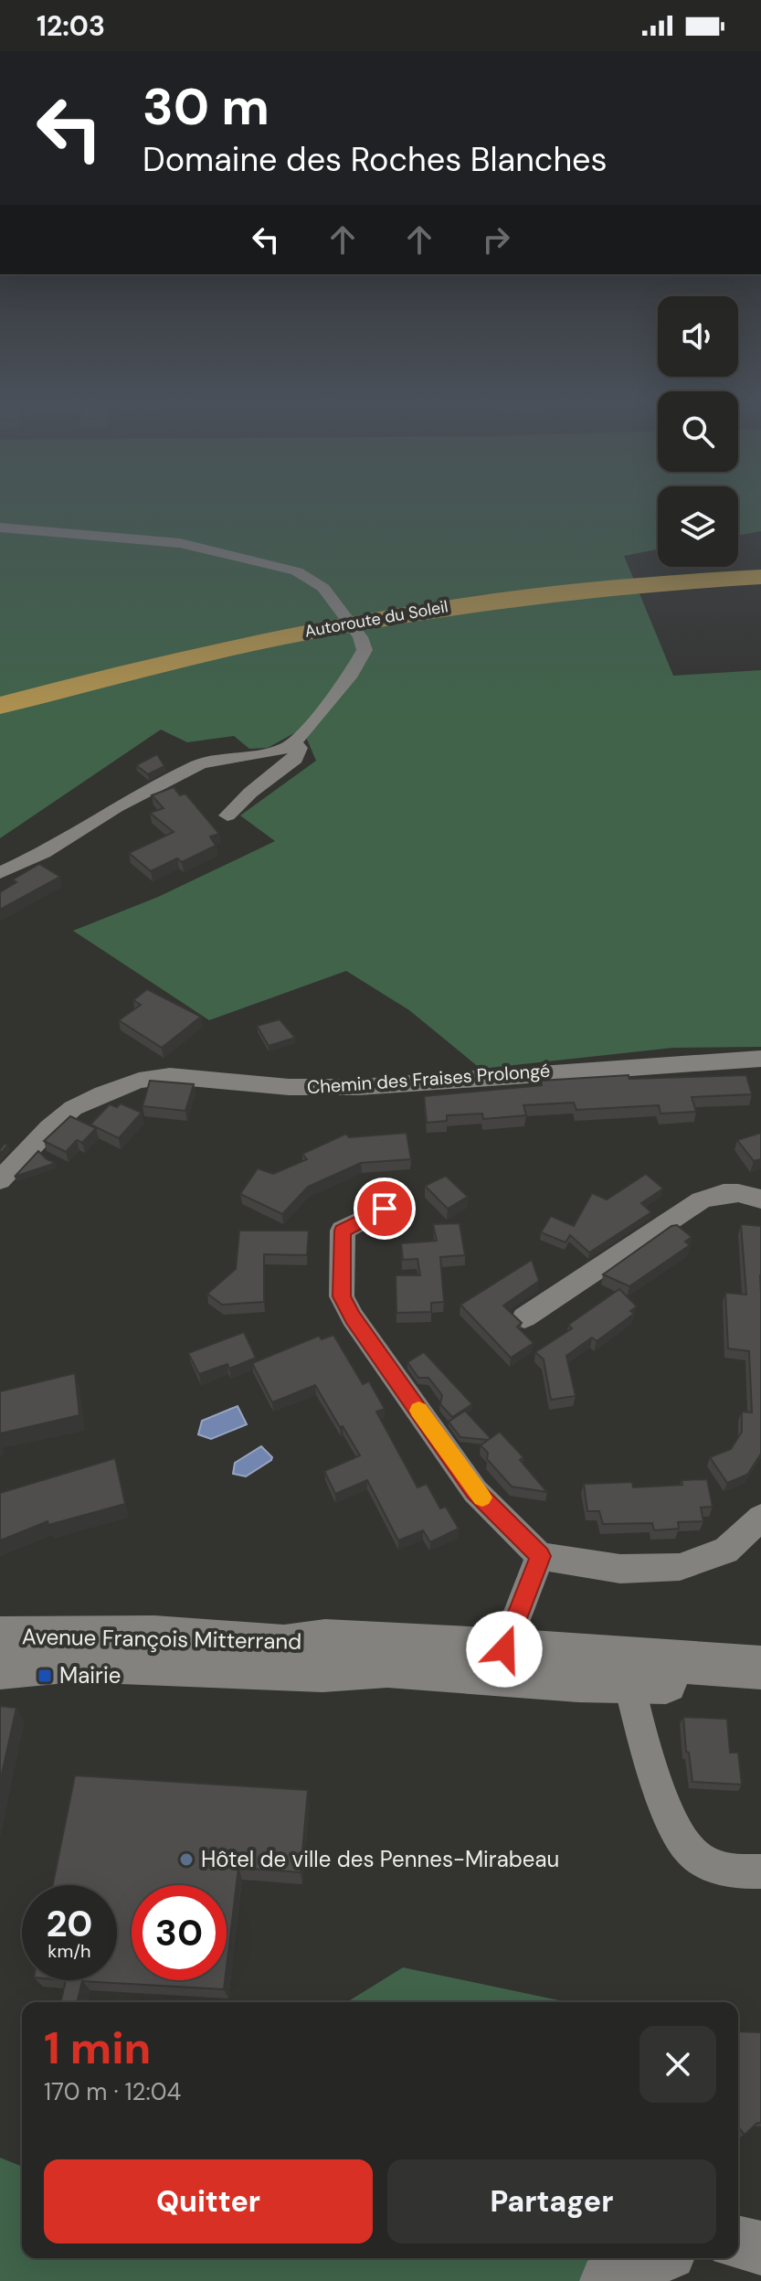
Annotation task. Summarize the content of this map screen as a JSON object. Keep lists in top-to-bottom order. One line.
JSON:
{"streets":{"highway":["Autoroute du Soleil"],"main road":["Avenue François Mitterrand"],"street":["Chemin des Fraises Prolongé"]},"places":{"transit":["Mairie"],"other":["Hôtel de ville des Pennes-Mirabeau"]},"page":{"status":"12:03","turn":["30 m","Domaine des Roches Blanches"],"speed":"20 km/h","limit":"30","heading":["1 min","170 m · 12:04"],"buttons":["Quitter","Partager"]}}
